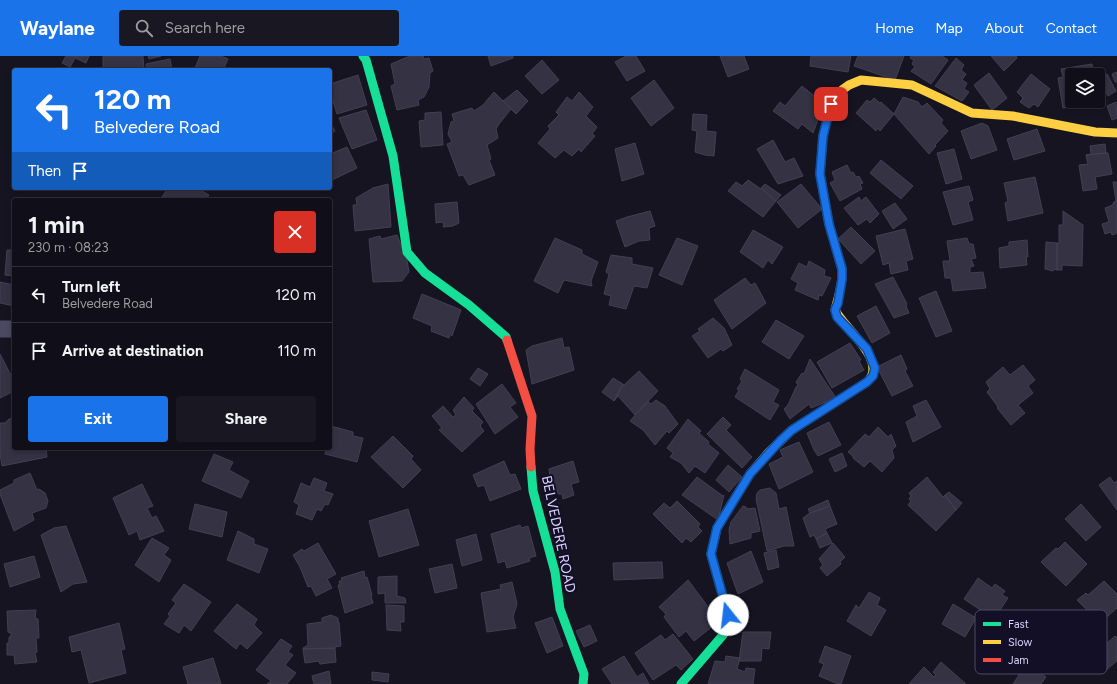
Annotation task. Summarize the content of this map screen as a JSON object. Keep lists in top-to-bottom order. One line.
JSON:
{"streets":{"street":["BELVEDERE ROAD"]},"legend":["Fast","Slow","Jam"],"page":{"header":"Waylane","search":"Search here","nav":["Home","Map","About","Contact"],"turn":["120 m","Belvedere Road"],"then":"Then","heading":["1 min","230 m · 08:23"],"list":[{"name":"Turn left","note":"Belvedere Road","value":"120 m"},{"name":"Arrive at destination","value":"110 m"}],"buttons":["Exit","Share"]}}
